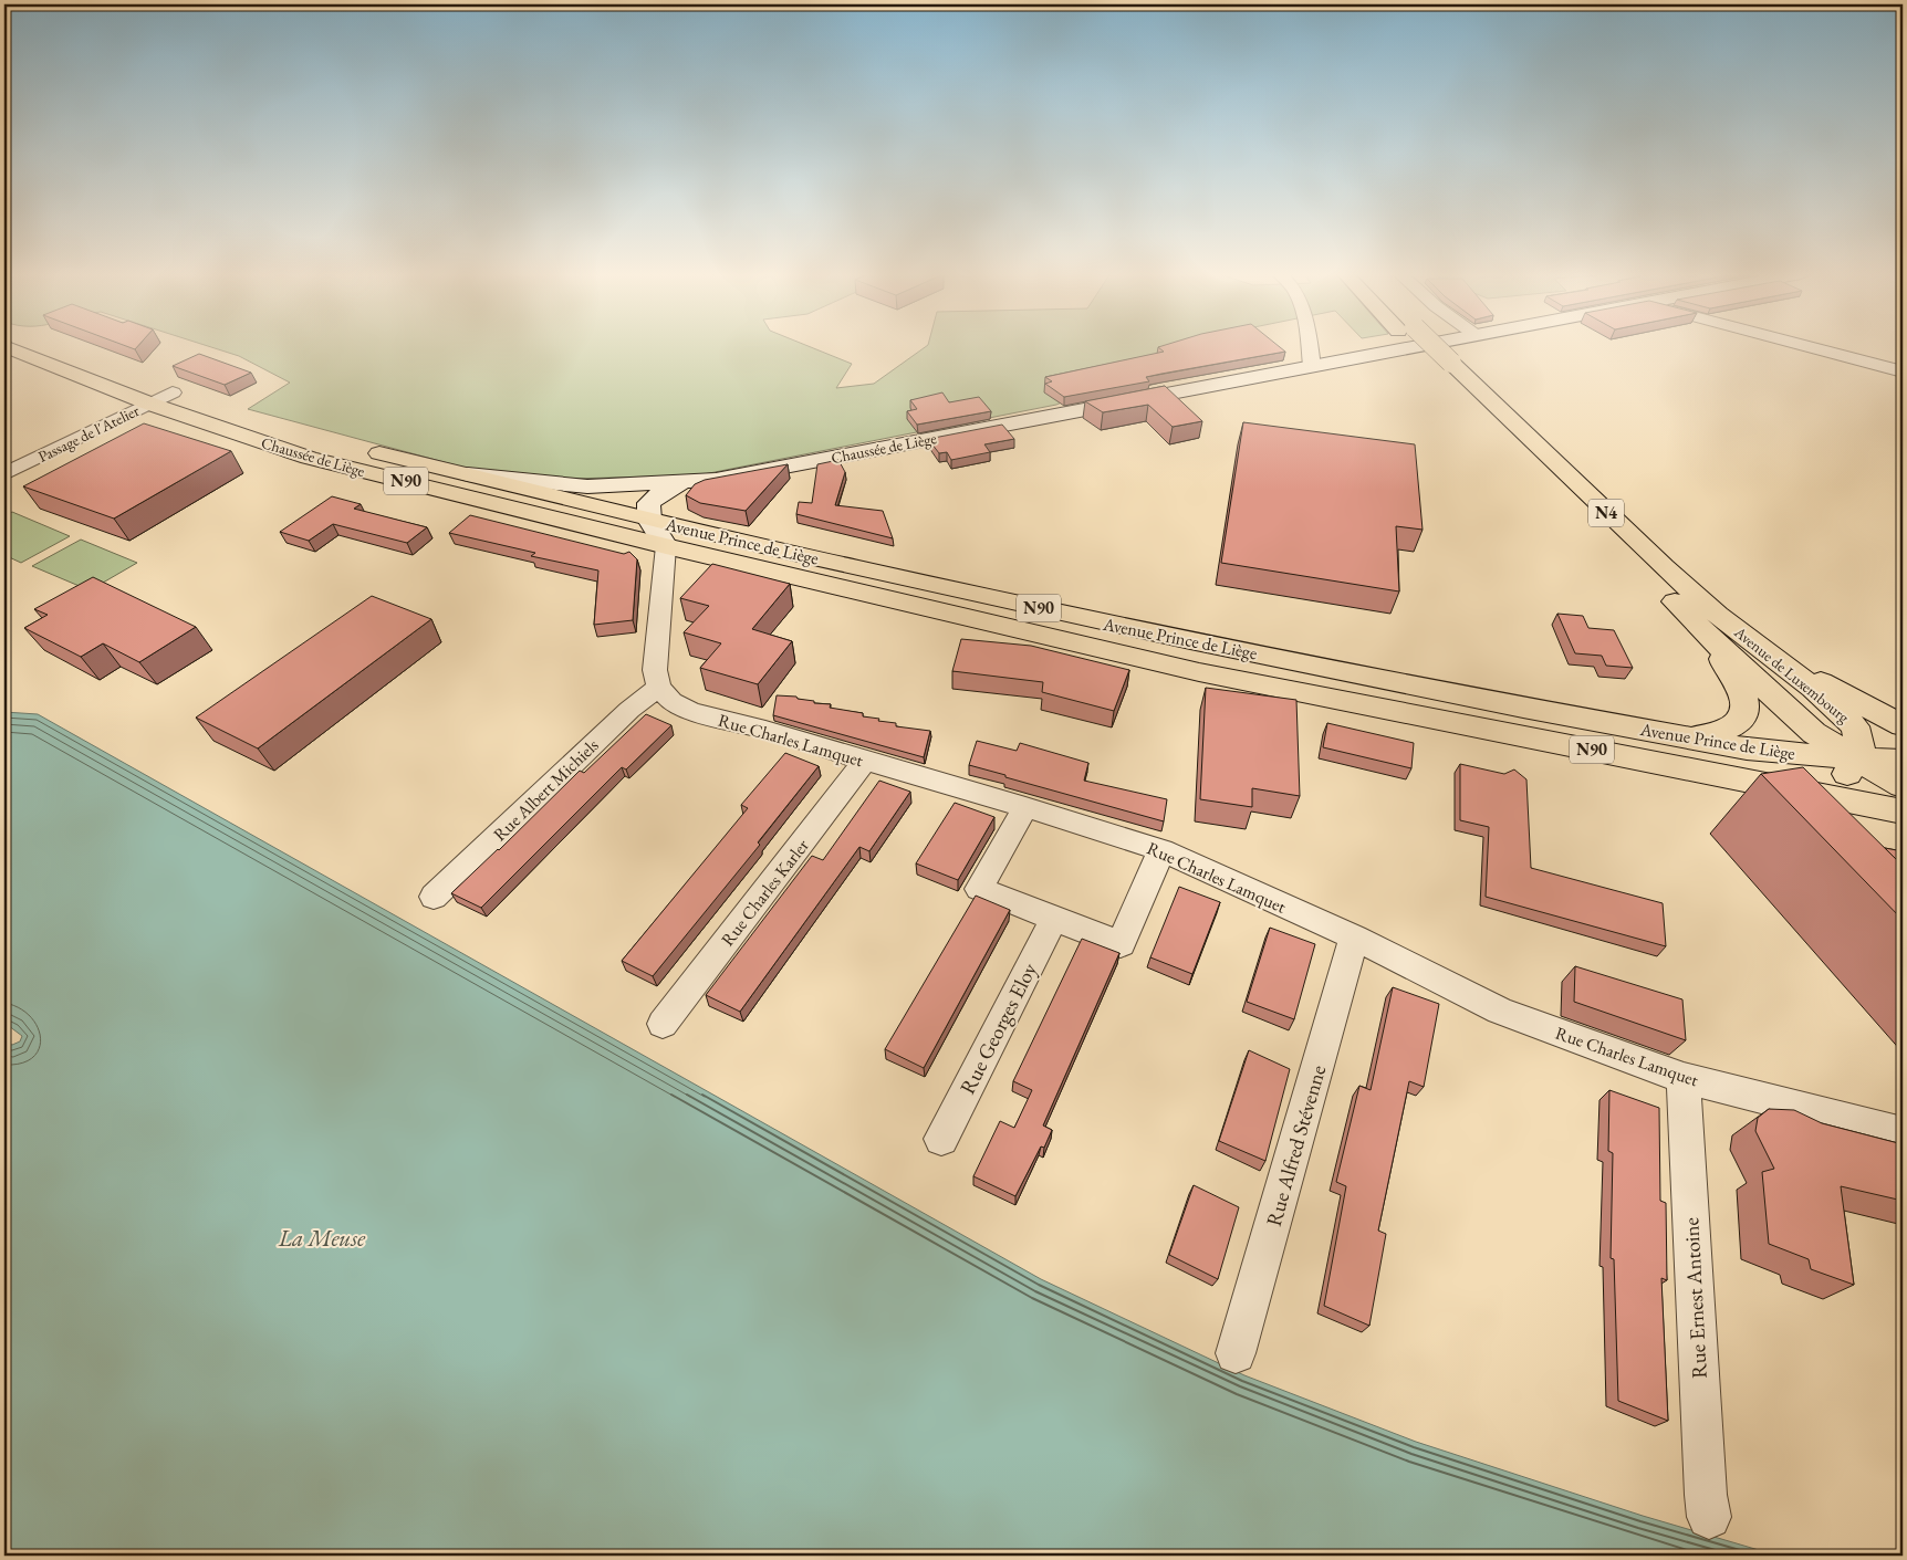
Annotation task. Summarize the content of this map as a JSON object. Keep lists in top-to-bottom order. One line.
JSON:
{"streets":{"main road":["Chaussée de Liège","N90","N4","Avenue Prince de Liège","Avenue de Luxembourg"],"street":["Passage de l'Atelier","Rue Charles Lamquet","Rue Albert Michiels","Rue Charles Karler","Rue Georges Eloy","Rue Alfred Stévenne","Rue Ernest Antoine"]},"crossings":[["Passage de l'Atelier","Chaussée de Liège"],["Chaussée de Liège","Avenue Prince de Liège"],["N4","Avenue Prince de Liège"],["N4","Avenue de Luxembourg"],["Avenue Prince de Liège","Avenue de Luxembourg"],["Rue Charles Lamquet","Rue Albert Michiels"],["Rue Charles Lamquet","Rue Charles Karler"],["Rue Charles Lamquet","Rue Alfred Stévenne"],["Rue Charles Lamquet","Rue Ernest Antoine"]],"water":["La Meuse"]}
